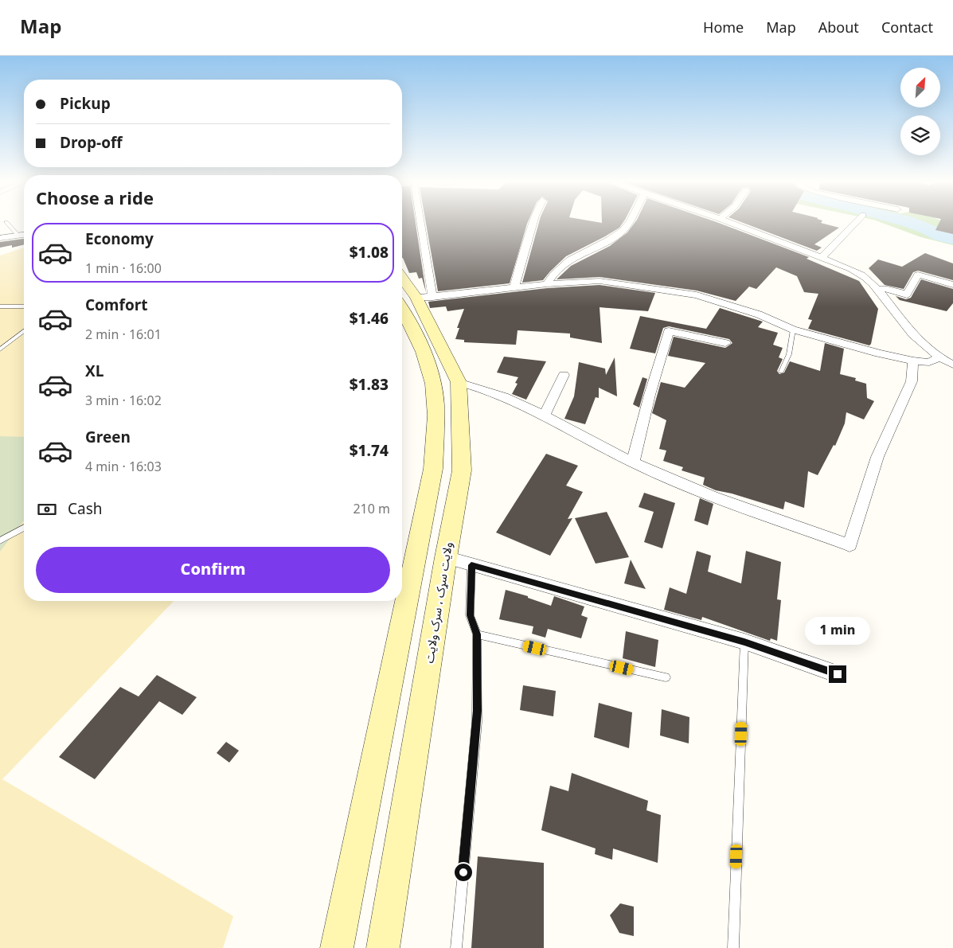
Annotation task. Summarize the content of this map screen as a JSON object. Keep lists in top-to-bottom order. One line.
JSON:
{"streets":{"main road":["ولایت سړک ، سرک ولایت"]},"north":"top right","page":{"header":"Map","nav":["Home","Map","About","Contact"],"banner":["Pickup","Drop-off"],"heading":"Choose a ride","list":[{"name":"Economy","note":"1 min · 16:00","value":"$1.08"},{"name":"Comfort","note":"2 min · 16:01","value":"$1.46"},{"name":"XL","note":"3 min · 16:02","value":"$1.83"},{"name":"Green","note":"4 min · 16:03","value":"$1.74"}],"pay":["Cash","210 m"],"buttons":"Confirm","bubble":"1 min"}}
